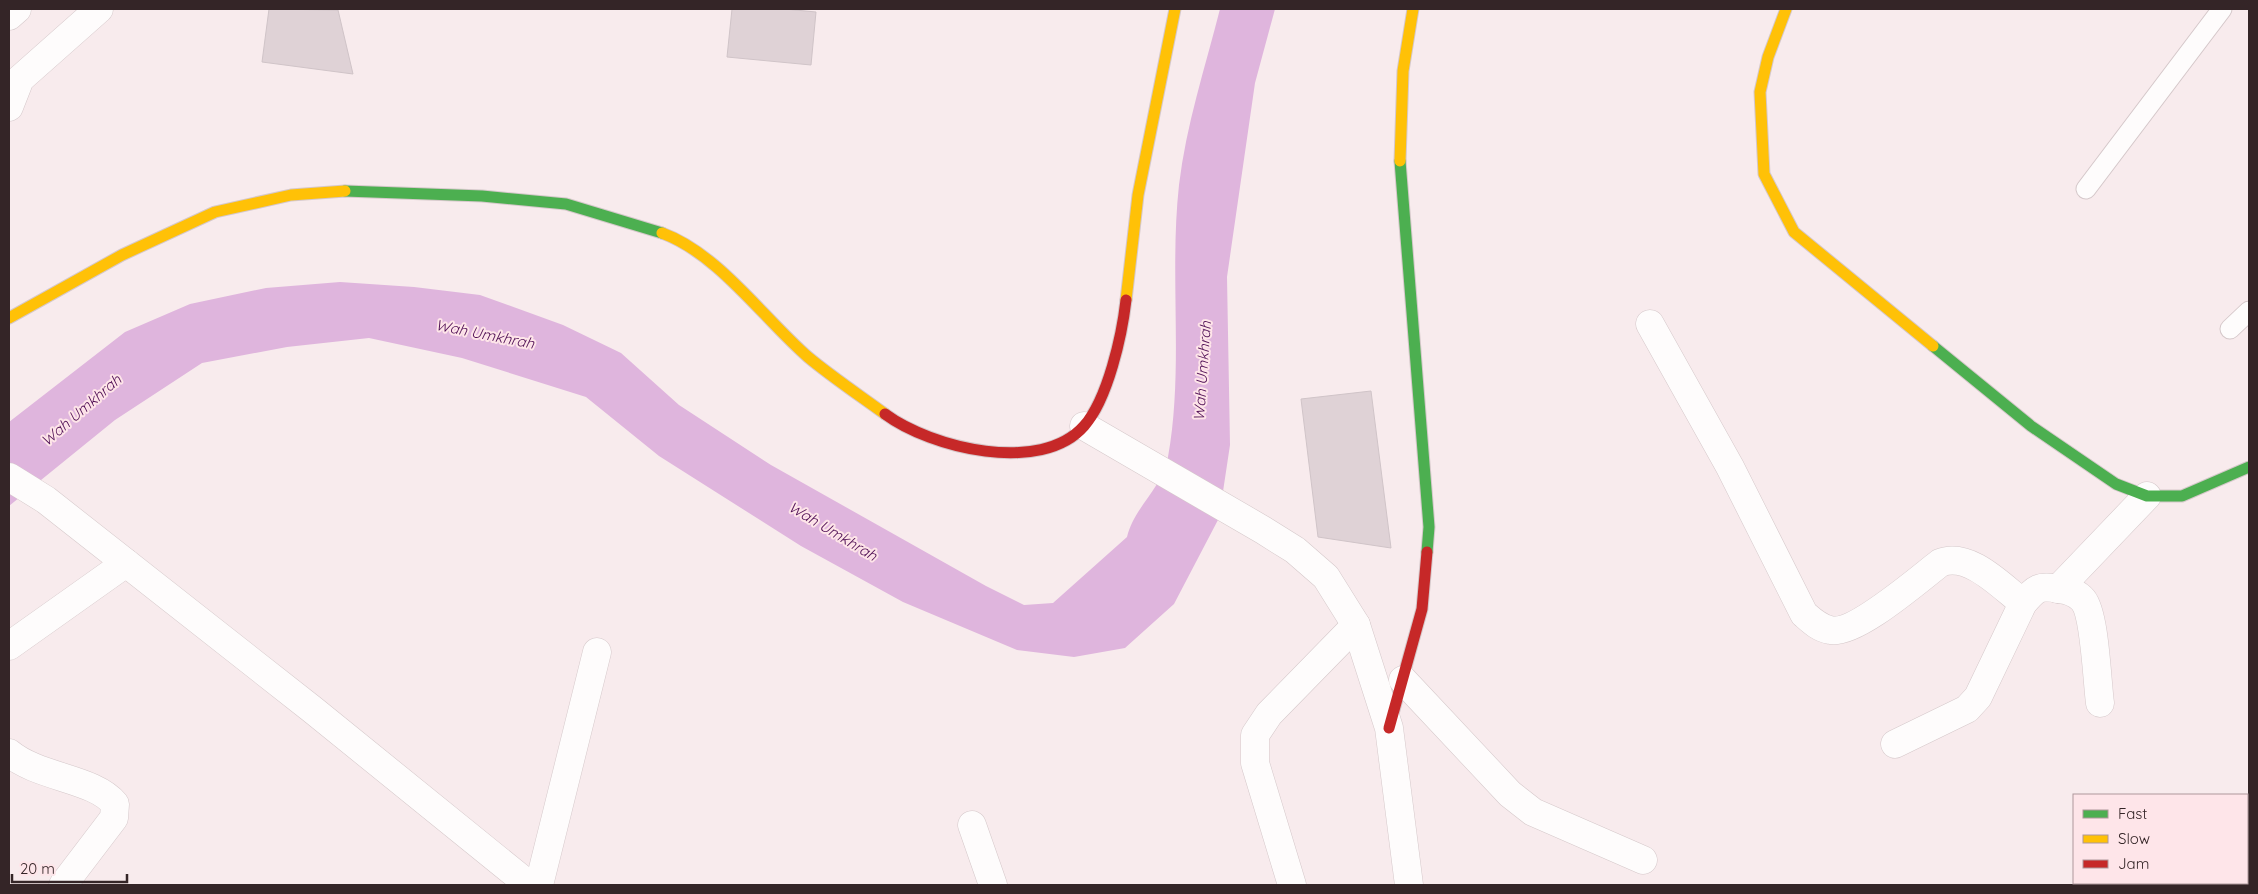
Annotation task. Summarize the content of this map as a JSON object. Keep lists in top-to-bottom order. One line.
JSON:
{"water":["Wah Umkhrah"],"legend":["Fast","Slow","Jam"],"scale_bar":"20 m"}
